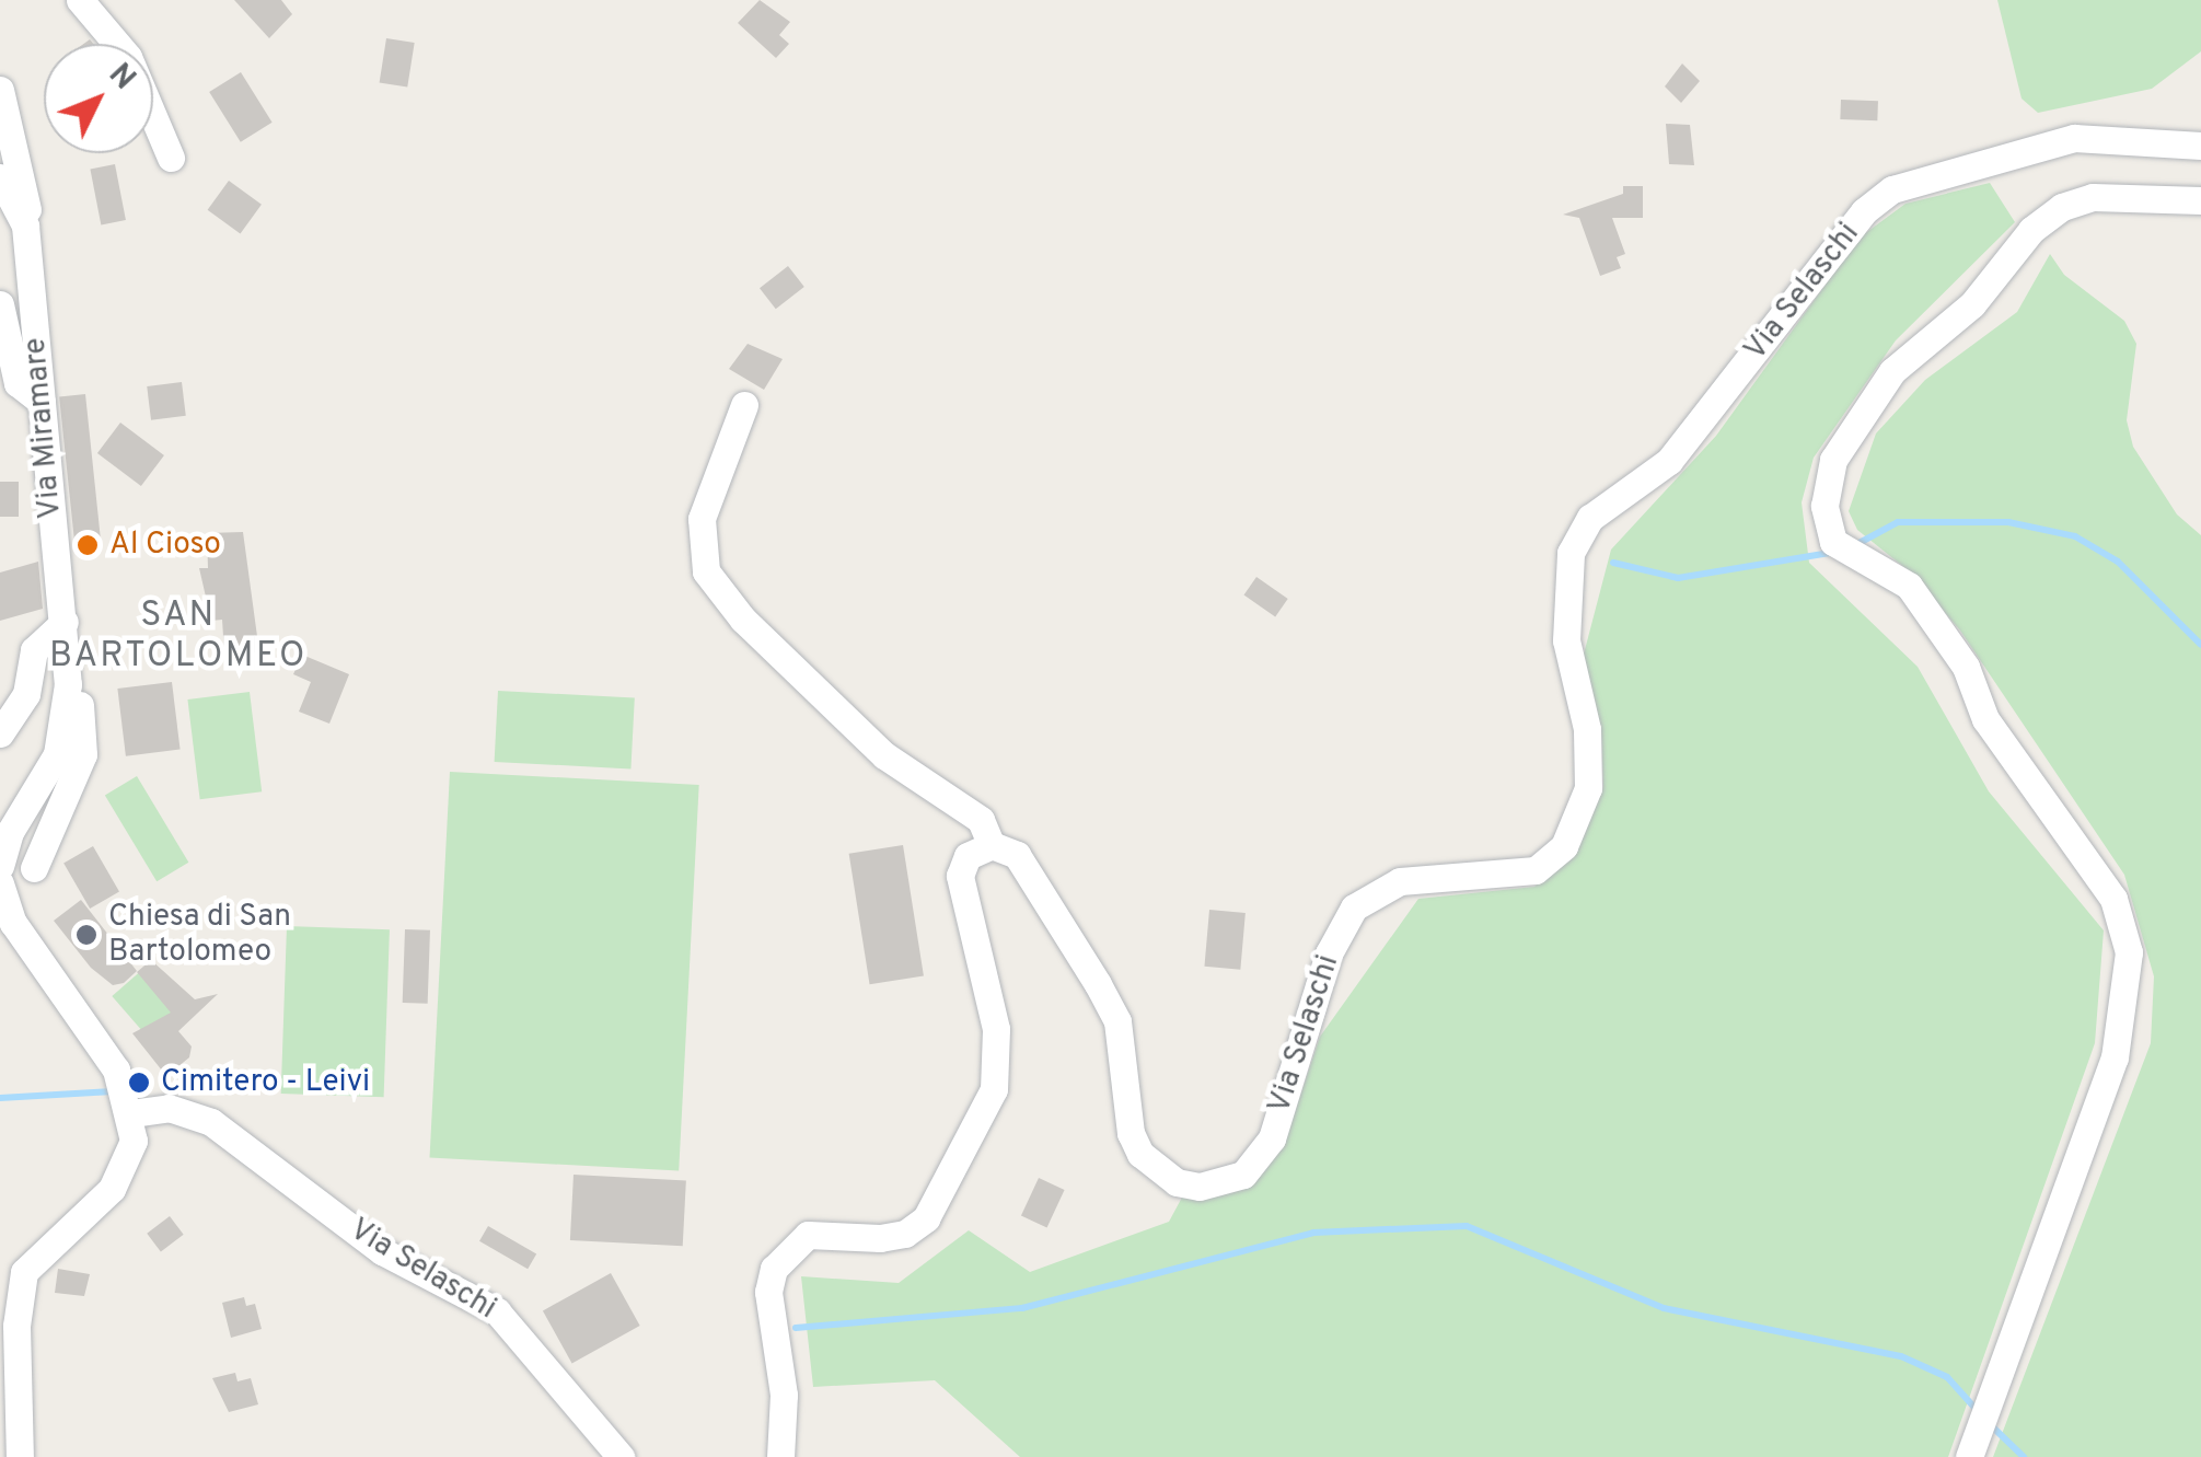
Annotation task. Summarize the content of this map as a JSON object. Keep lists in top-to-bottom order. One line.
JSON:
{"streets":{"street":["Via Selaschi","Via Miramare"]},"districts":["SAN BARTOLOMEO"],"places":["Al Cioso","Chiesa di San Bartolomeo","Cimitero - Leivi"],"north":"top right"}
